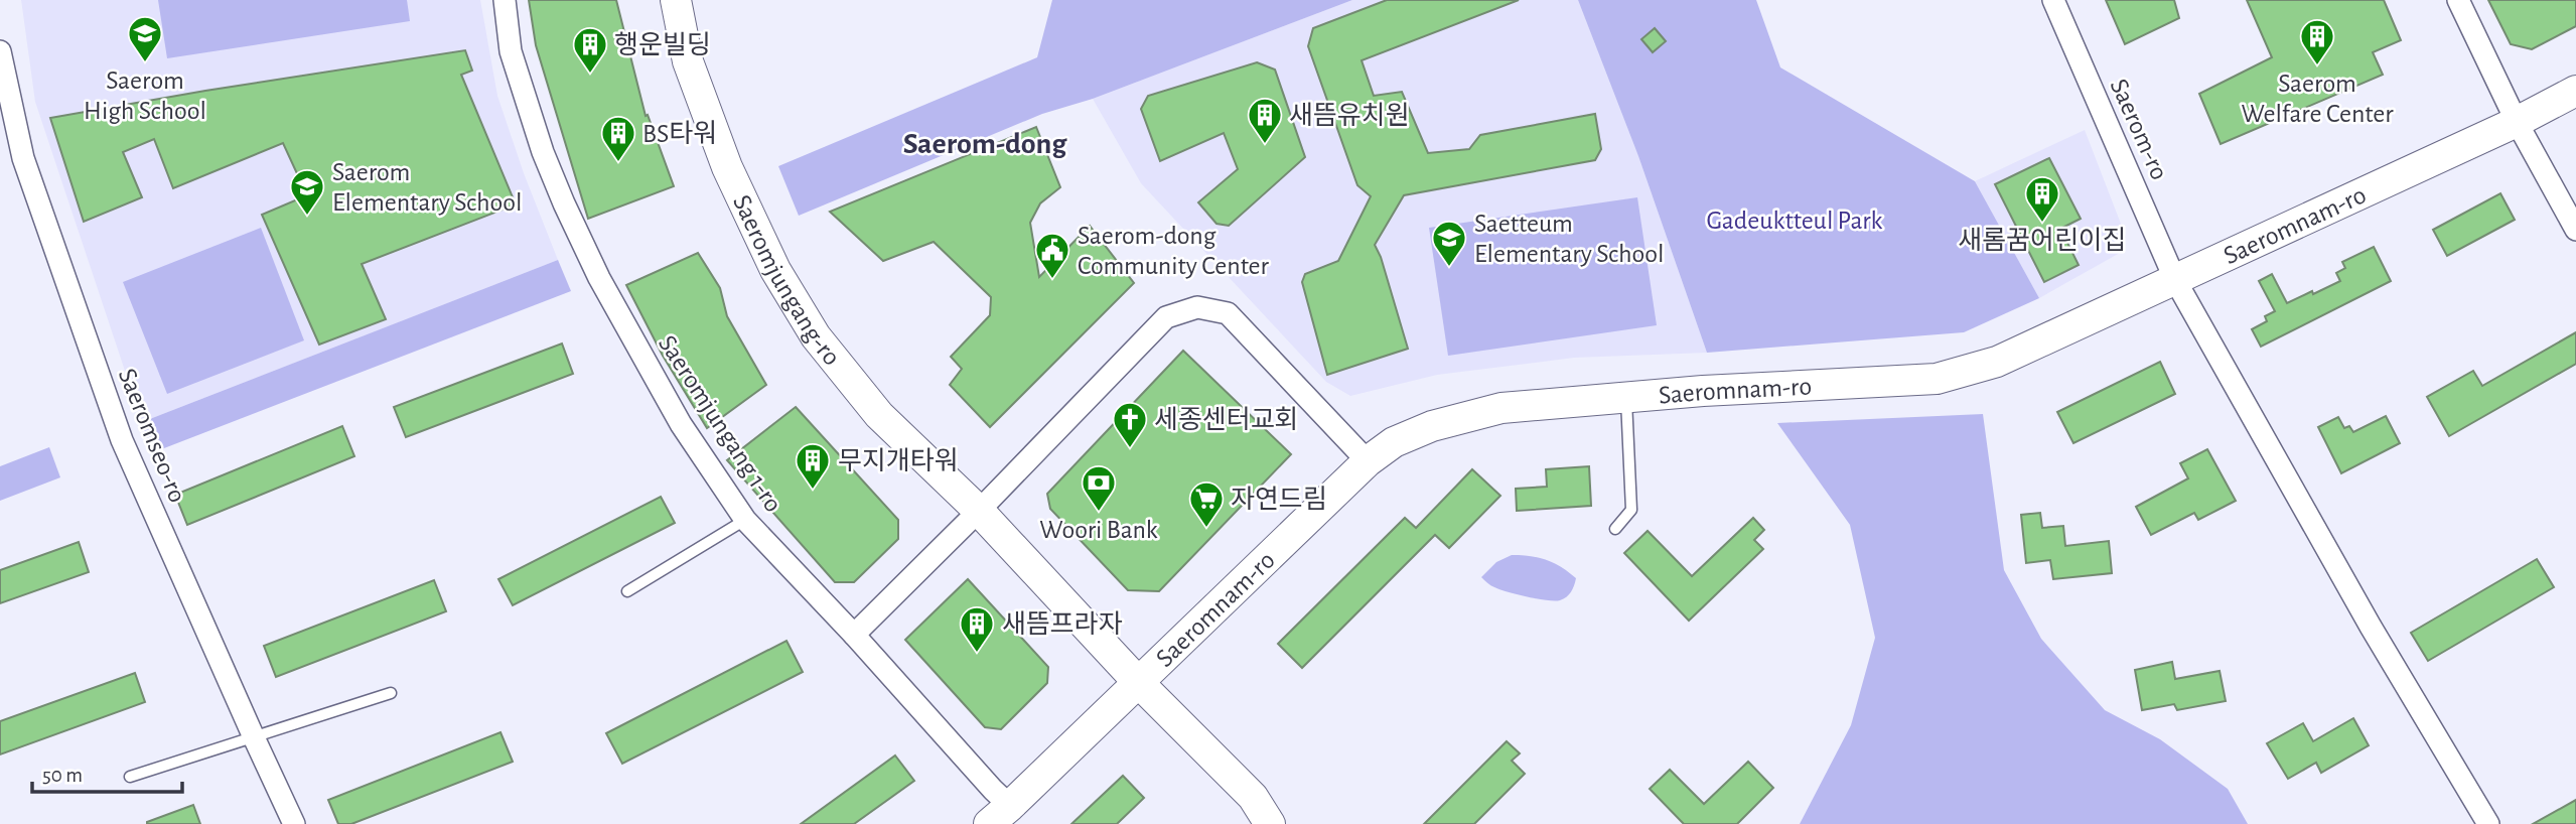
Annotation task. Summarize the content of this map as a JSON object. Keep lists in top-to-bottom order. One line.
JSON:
{"streets":{"street":["Saerom-ro","Saeromnam-ro","Saeromjungang-ro","Saeromjungang 1-ro","Saeromseo-ro"]},"crossings":[["Saerom-ro","Saeromnam-ro"],["Saeromnam-ro","Saeromjungang-ro"],["Saeromnam-ro","Saeromjungang 1-ro"]],"districts":["Saerom-dong"],"parks":["Gadeuktteul Park"],"places":{"school or university":["Saerom High School","Saerom Elementary School","Saetteum Elementary School"],"building":["Saerom Welfare Center","행운빌딩","새뜸유치원","BS타워","새롬꿈어린이집","무지개타워","새뜸프라자"],"public building":["Saerom-dong Community Center"],"church":["세종센터교회"],"bank":["Woori Bank"],"supermarket":["자연드림"]},"scale_bar":"50 m"}
